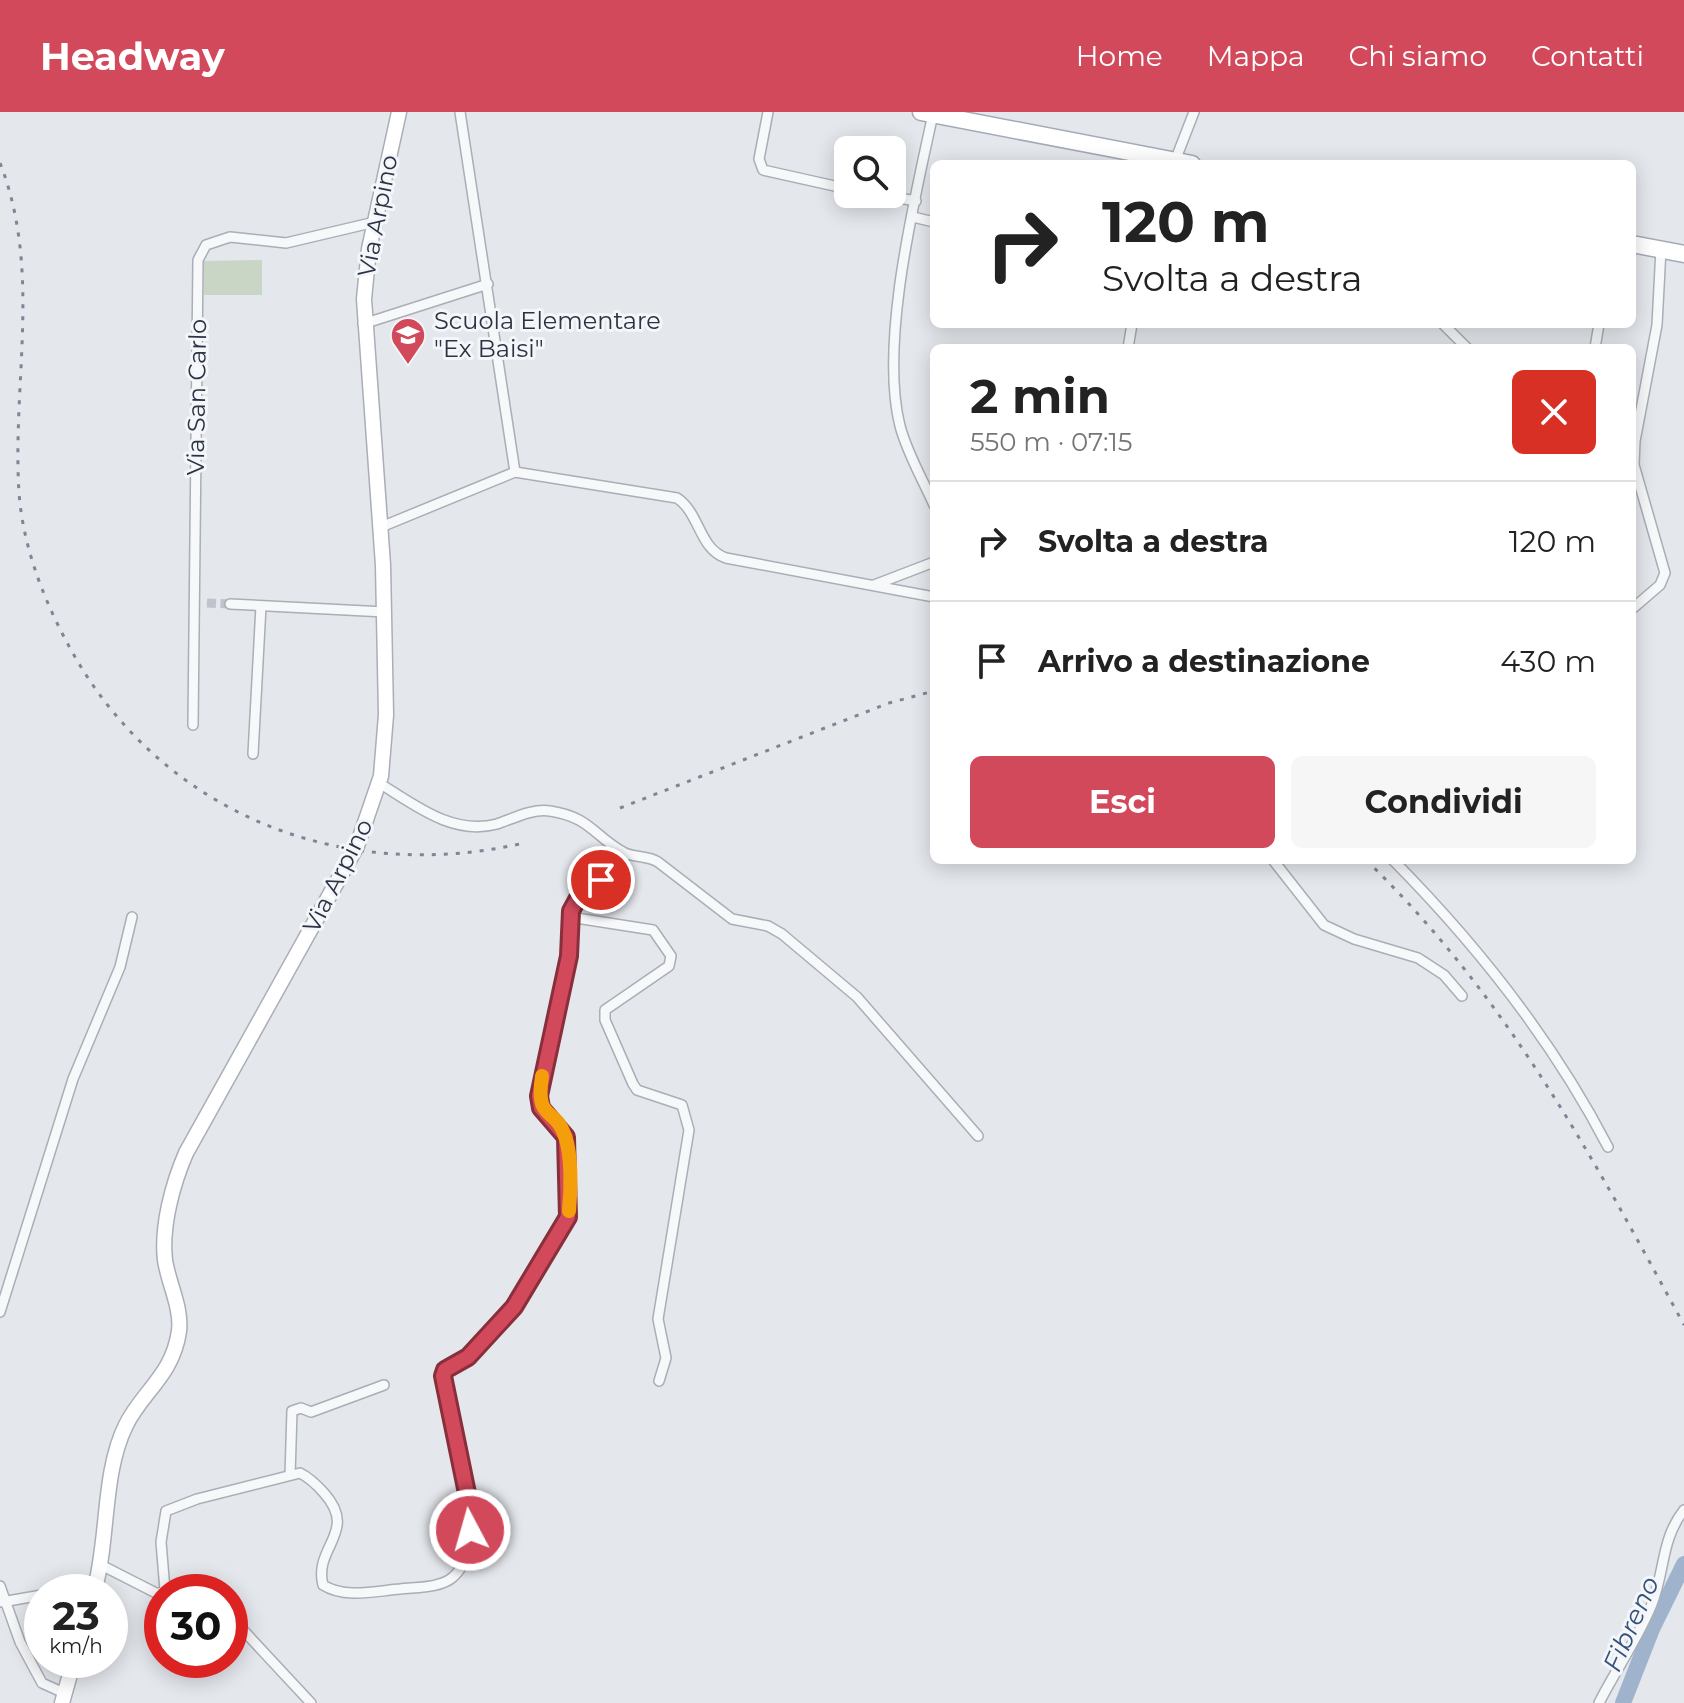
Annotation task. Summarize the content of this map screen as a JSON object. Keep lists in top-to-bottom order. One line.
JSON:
{"streets":{"street":["Via Arpino","Via San Carlo"]},"crossings":[["Via Arpino","Via San Carlo"]],"water":["Fibreno"],"places":{"school or university":["Scuola Elementare \"Ex Baisi\""]},"page":{"header":"Headway","nav":["Home","Mappa","Chi siamo","Contatti"],"turn":["120 m","Svolta a destra"],"heading":["2 min","550 m · 07:15"],"list":[{"name":"Svolta a destra","value":"120 m"},{"name":"Arrivo a destinazione","value":"430 m"}],"buttons":["Esci","Condividi"],"speed":"23 km/h","limit":"30"}}
